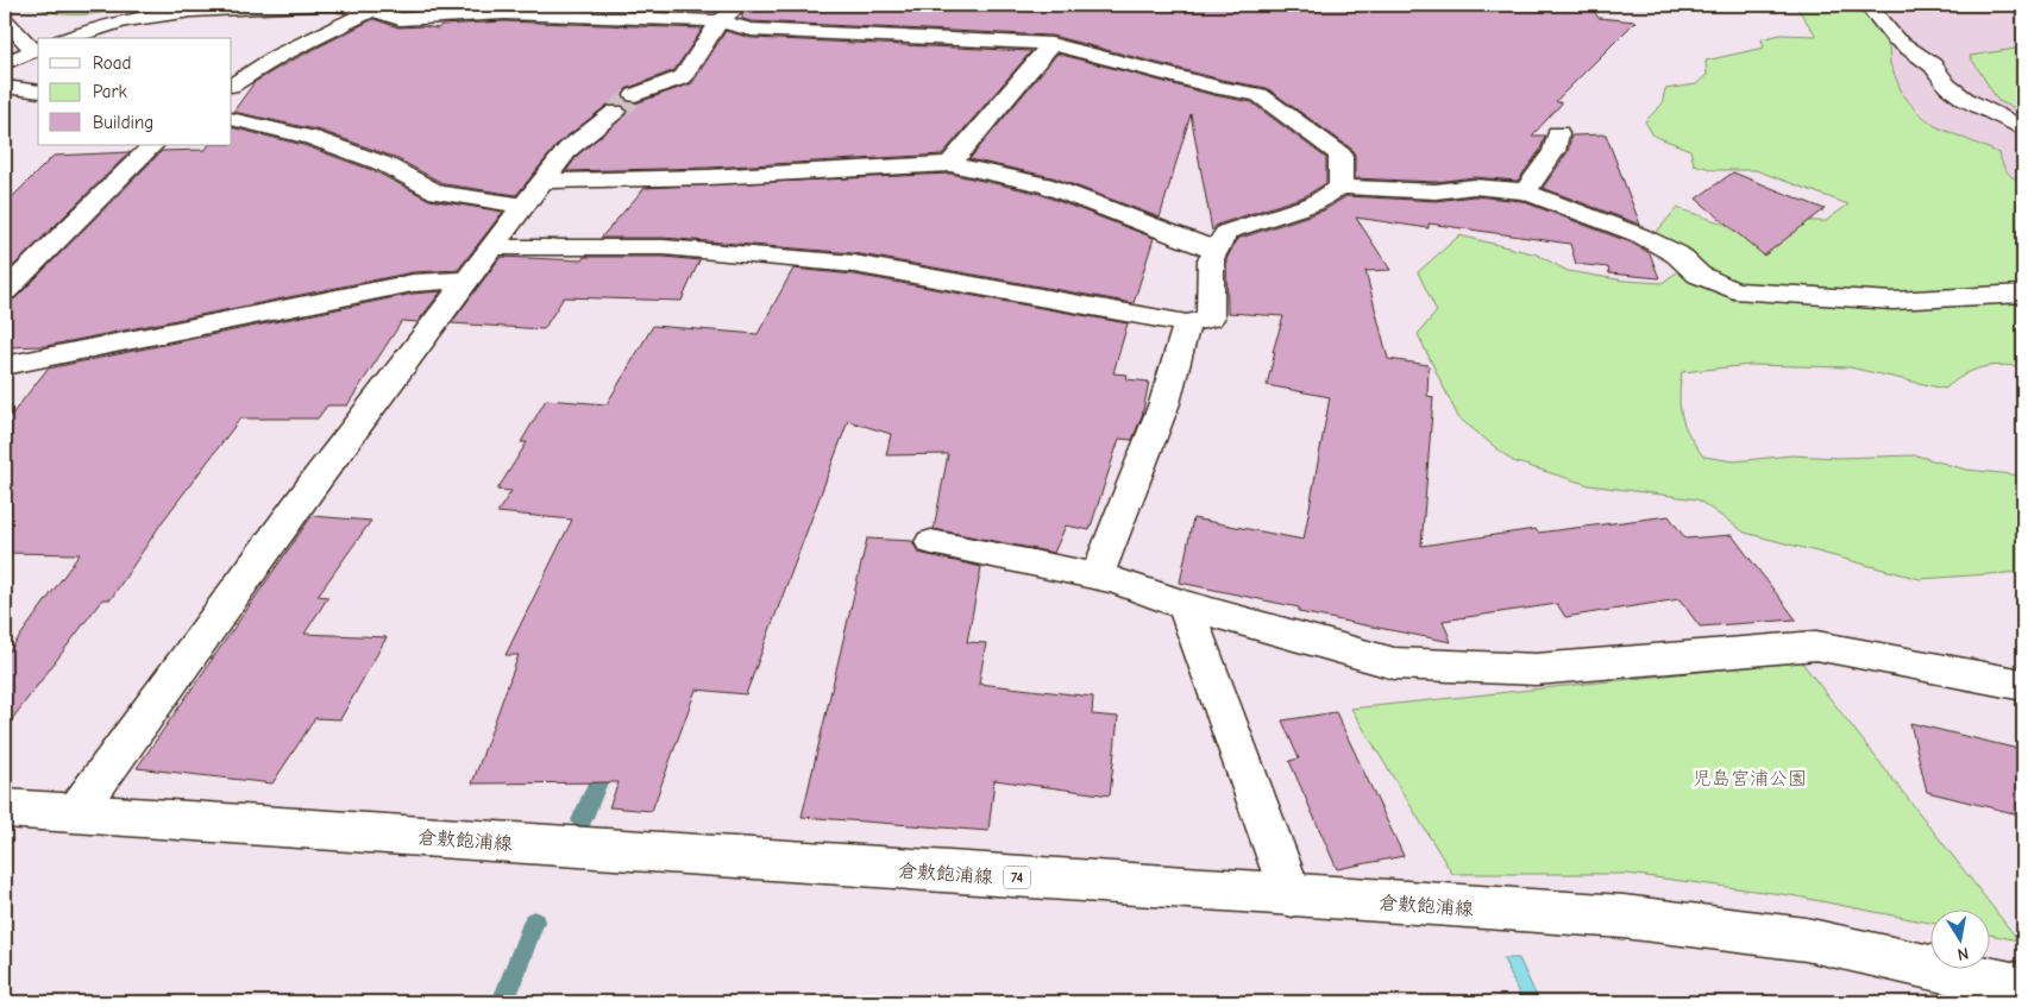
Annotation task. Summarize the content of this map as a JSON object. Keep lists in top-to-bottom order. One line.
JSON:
{"streets":{"street":["倉敷飽浦線","74"]},"parks":["児島宮浦公園"],"legend":["Road","Park","Building"],"north":"bottom"}
